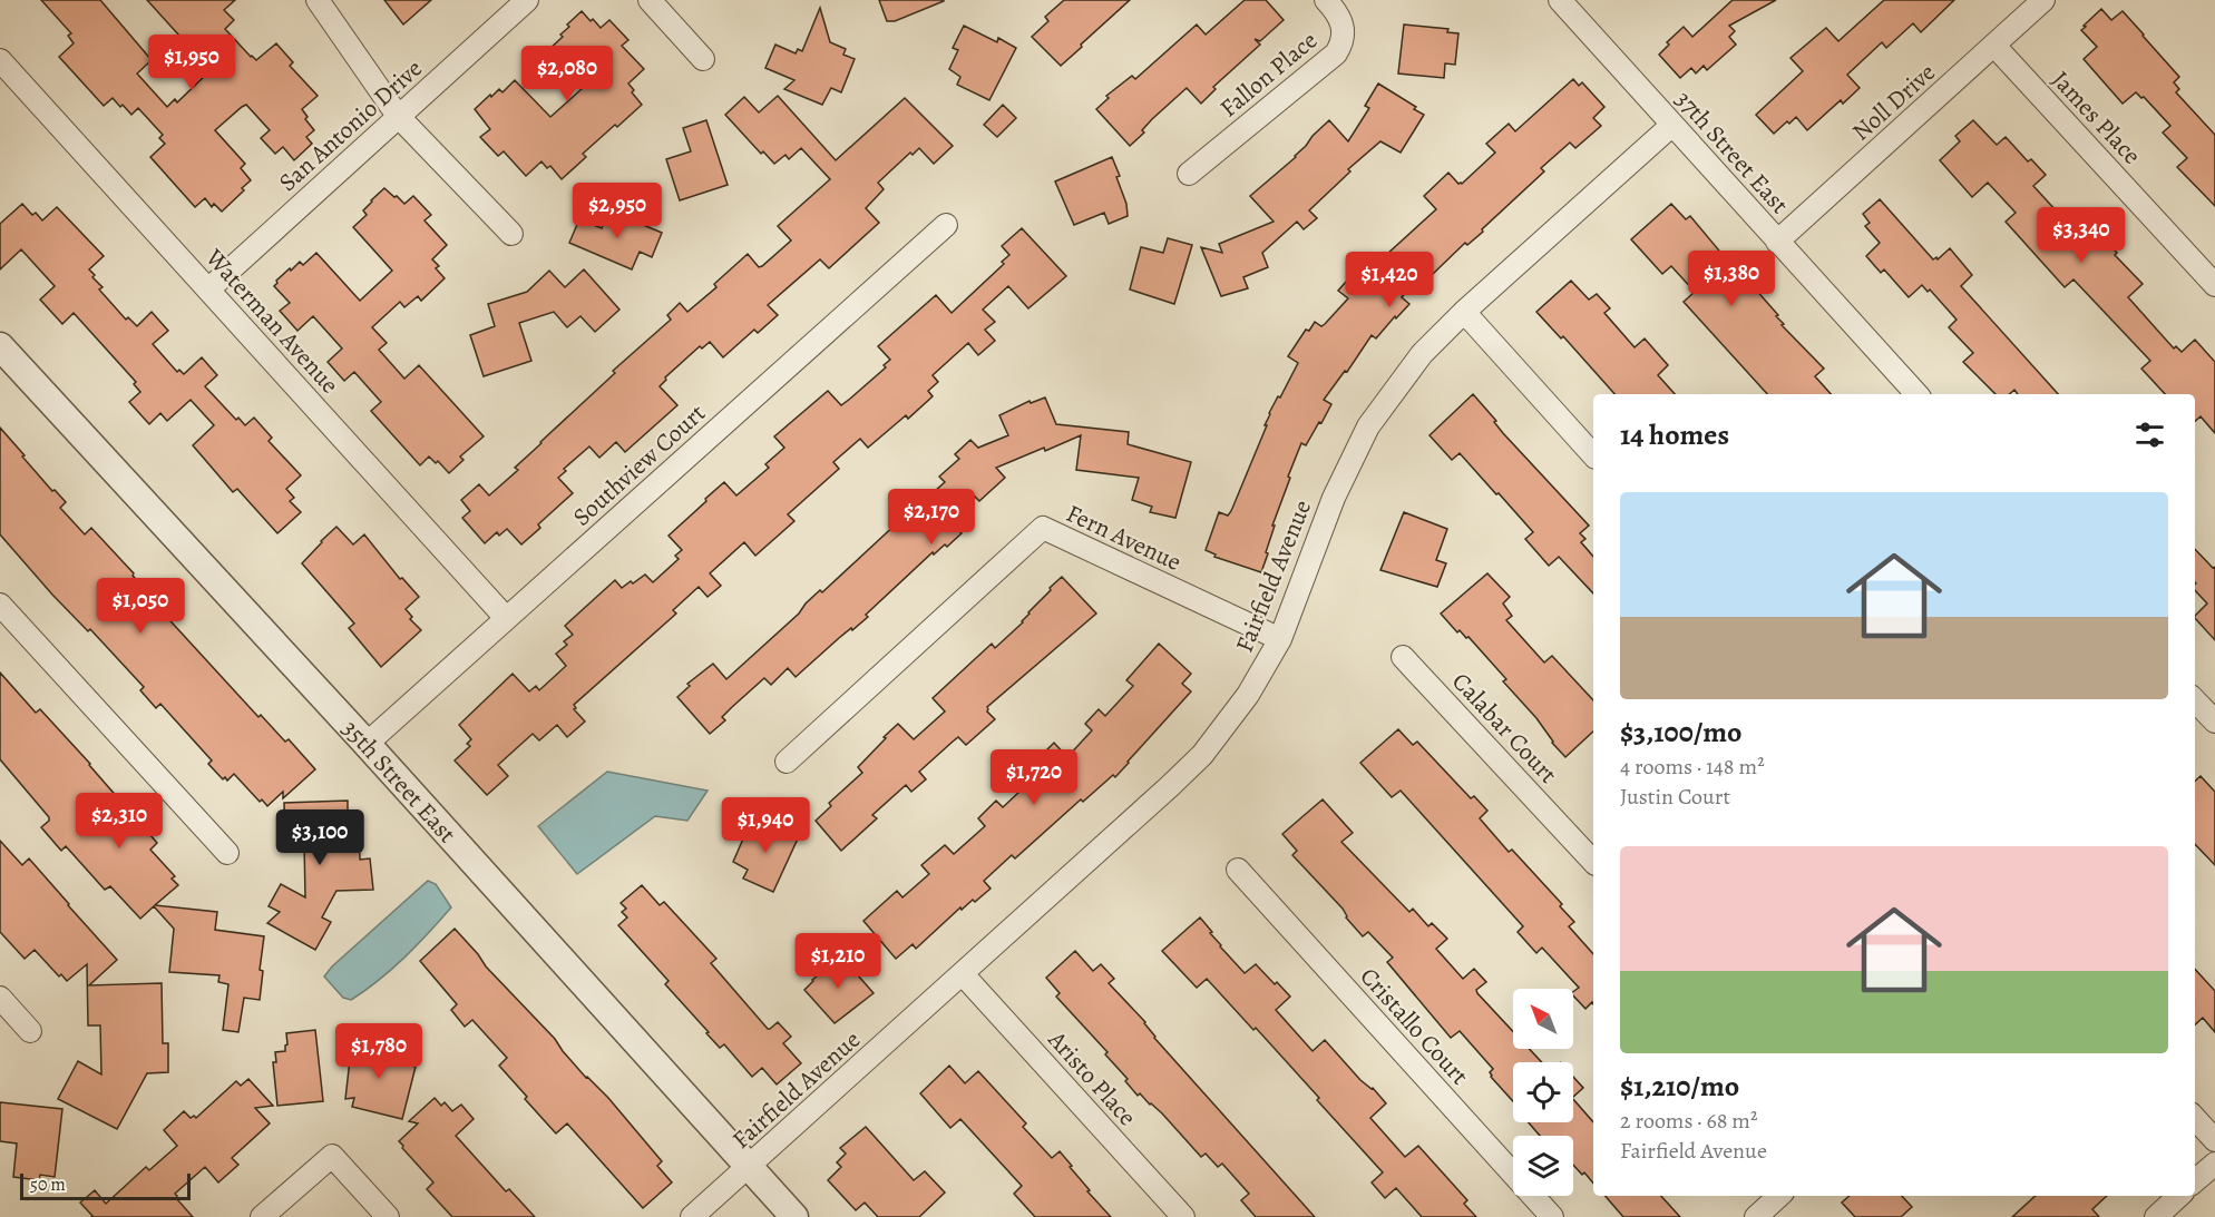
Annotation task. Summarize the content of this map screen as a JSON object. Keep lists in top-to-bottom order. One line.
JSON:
{"streets":{"street":["Fallon Place","Noll Drive","James Place","San Antonio Drive","37th Street East","Waterman Avenue","Southview Court","Fern Avenue","Fairfield Avenue","Calabar Court","35th Street East","Cristallo Court","Aristo Place"]},"crossings":[["Noll Drive","James Place"],["Noll Drive","37th Street East"],["San Antonio Drive","Waterman Avenue"],["37th Street East","Fairfield Avenue"],["Waterman Avenue","Southview Court"],["Southview Court","35th Street East"],["Fern Avenue","Fairfield Avenue"],["Fairfield Avenue","35th Street East"],["Fairfield Avenue","Aristo Place"]],"scale_bar":"50 m","north":"top left","page":{"price":["$1,950","$2,080","$2,950","$3,340","$1,380","$1,420","$2,170","$1,050","$1,720","$2,310","$1,940","$3,100","$1,210","$1,780"],"heading":"14 homes","list":[{"name":"$3,100/mo","note":"4 rooms · 148 m² · Justin Court"},{"name":"$1,210/mo","note":"2 rooms · 68 m² · Fairfield Avenue"}],"scale":"50 m"}}
